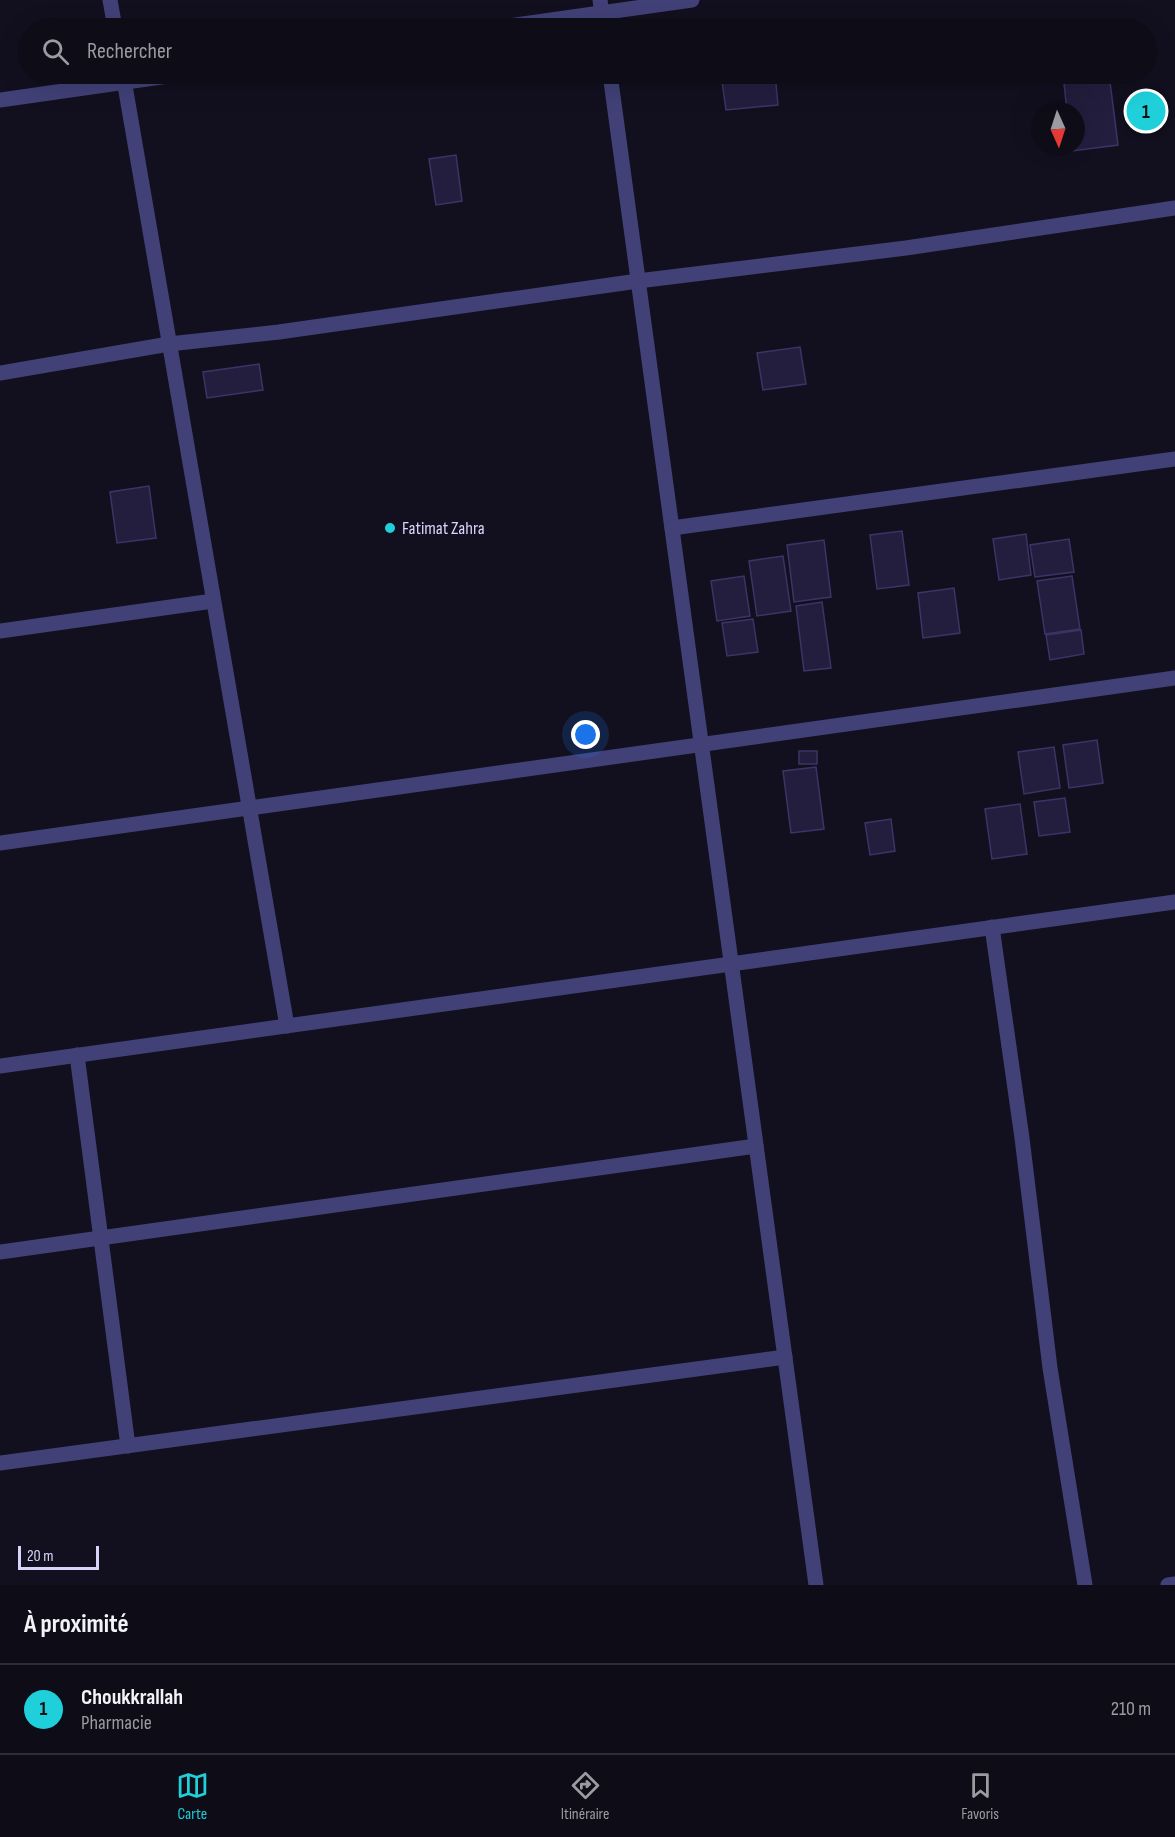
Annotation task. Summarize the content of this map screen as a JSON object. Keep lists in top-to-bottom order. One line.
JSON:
{"places":["Fatimat Zahra"],"scale_bar":"20 m","north":"bottom","page":{"search":"Rechercher","pins":"1","scale":"20 m","heading":"À proximité","list":[{"mark":"1","name":"Choukkrallah","note":"Pharmacie","value":"210 m"}],"nav":["Carte","Itinéraire","Favoris"]}}
